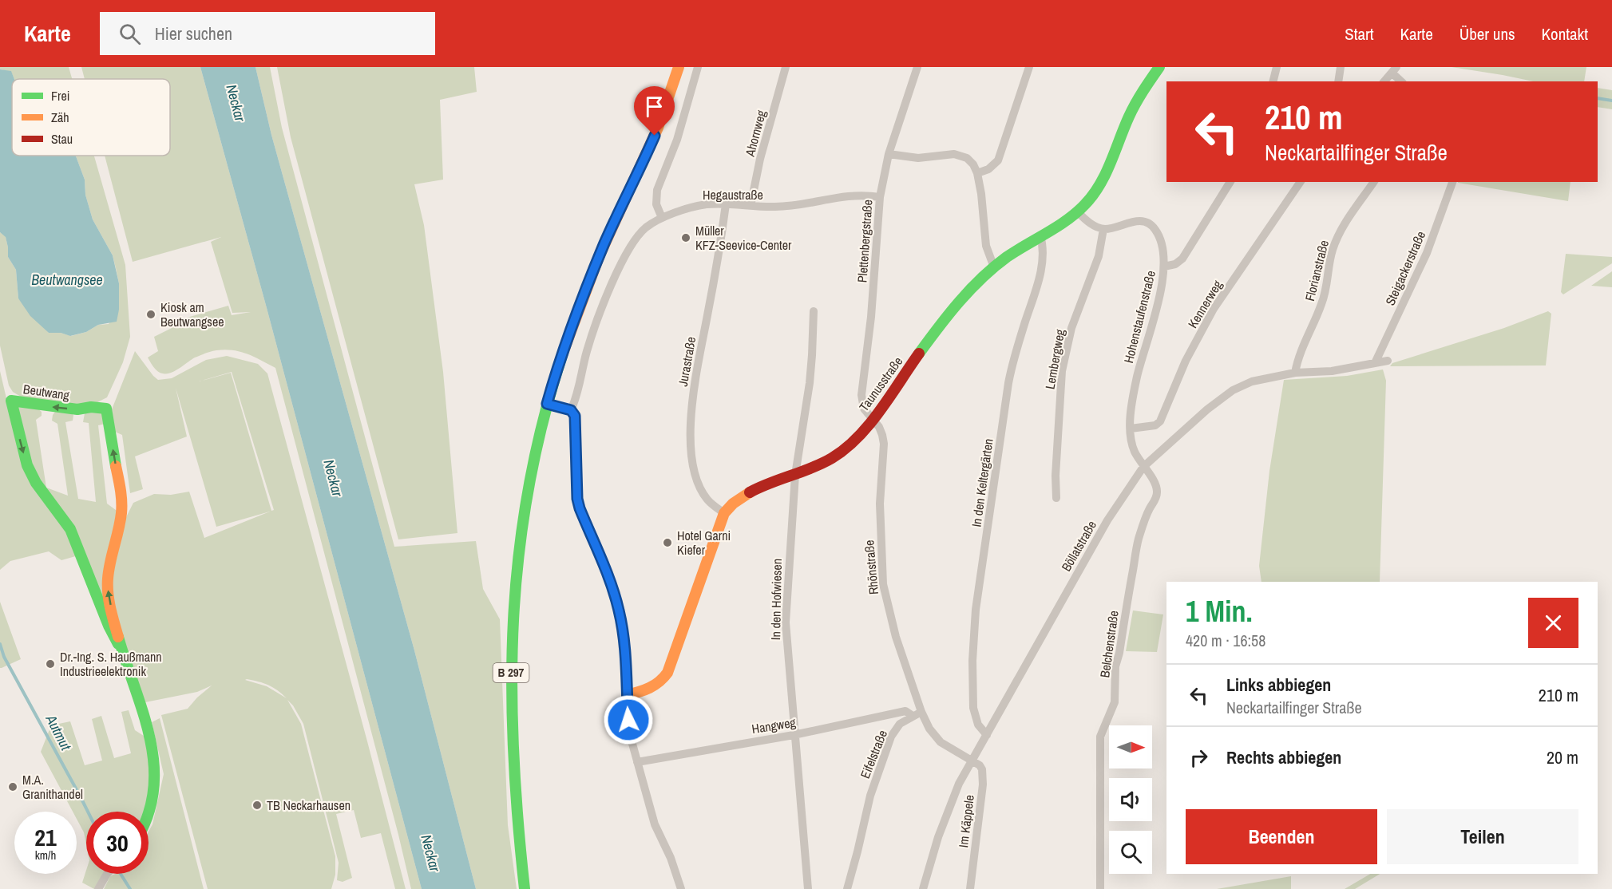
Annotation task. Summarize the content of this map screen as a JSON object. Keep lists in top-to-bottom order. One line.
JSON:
{"streets":{"street":["Ahornweg","Hegaustraße","Plettenbergstraße","Steigackerstraße","Florianstraße","Kennerweg","Hohenstaufenstraße","Lembergweg","Jurastraße","Taunusstraße","Beutwang","In den Keltergärten","Böllatstraße","Rhönstraße","In den Hofwiesen","Belchenstraße","B 297","Hangweg","Eifelstraße","Im Käppele"]},"crossings":[["Ahornweg","Hegaustraße"],["Hegaustraße","Plettenbergstraße"],["Hegaustraße","Jurastraße"],["Plettenbergstraße","Taunusstraße"],["Plettenbergstraße","Rhönstraße"],["Steigackerstraße","Böllatstraße"],["Florianstraße","Böllatstraße"],["Kennerweg","Hohenstaufenstraße"],["Hohenstaufenstraße","Lembergweg"],["Hohenstaufenstraße","Böllatstraße"],["Hohenstaufenstraße","Belchenstraße"],["Jurastraße","Taunusstraße"],["Taunusstraße","In den Keltergärten"],["Taunusstraße","Rhönstraße"],["Taunusstraße","In den Hofwiesen"],["In den Keltergärten","Böllatstraße"],["Böllatstraße","Belchenstraße"],["Böllatstraße","Im Käppele"],["Rhönstraße","Eifelstraße"],["In den Hofwiesen","Hangweg"],["Hangweg","Eifelstraße"]],"water":["Neckar","Beutwangsee","Autmut"],"places":["Müller KFZ-Seevice-Center","Kiosk am Beutwangsee","Hotel Garni Kiefer","Dr.-Ing. S. Haußmann Industrieelektronik","M.A. Granithandel","TB Neckarhausen"],"legend":["Frei","Zäh","Stau"],"north":"right","page":{"header":"Karte","search":"Hier suchen","nav":["Start","Karte","Über uns","Kontakt"],"turn":["210 m","Neckartailfinger Straße"],"heading":["1 Min.","420 m · 16:58"],"list":[{"name":"Links abbiegen","note":"Neckartailfinger Straße","value":"210 m"},{"name":"Rechts abbiegen","value":"20 m"}],"buttons":["Beenden","Teilen"],"speed":"21 km/h","limit":"30"}}
